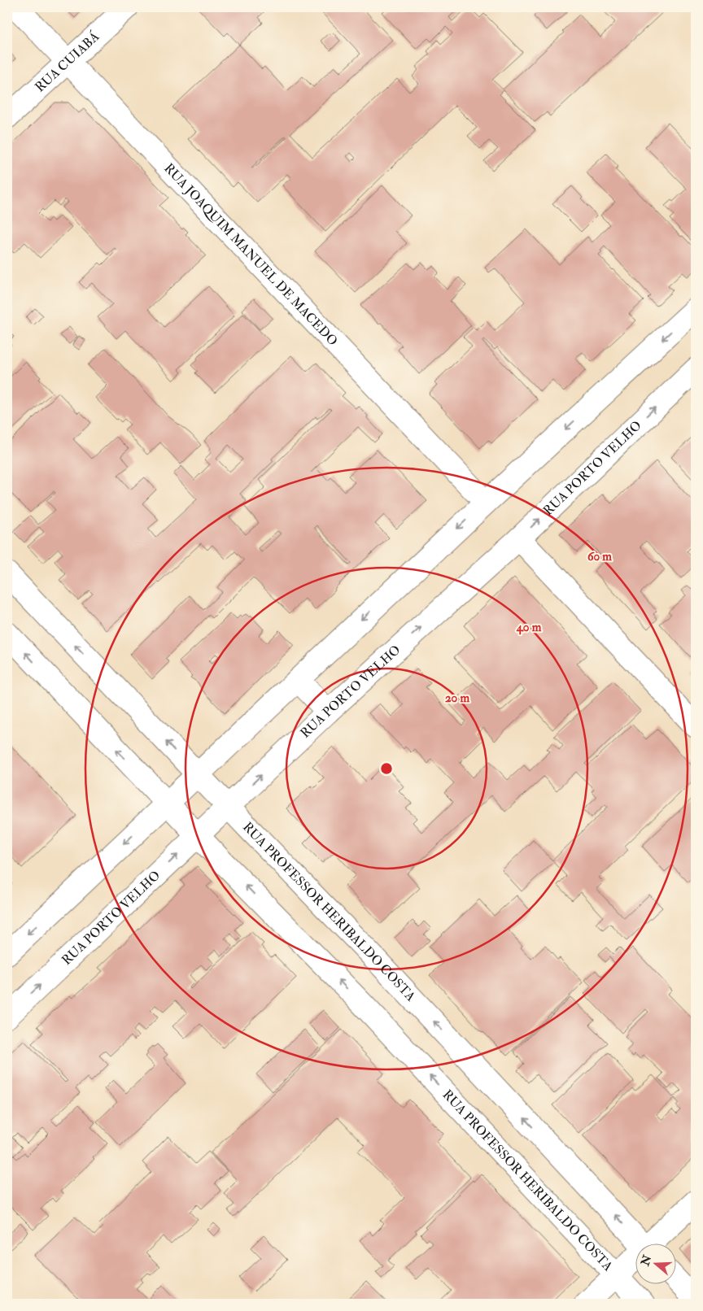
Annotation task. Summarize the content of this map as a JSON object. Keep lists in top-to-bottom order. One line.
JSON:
{"streets":{"main road":["RUA CUIABÁ","RUA JOAQUIM MANUEL DE MACEDO","RUA PORTO VELHO","RUA PROFESSOR HERIBALDO COSTA"]},"crossings":[["RUA CUIABÁ","RUA JOAQUIM MANUEL DE MACEDO"],["RUA PORTO VELHO","RUA PROFESSOR HERIBALDO COSTA"]],"one_way":["RUA PROFESSOR HERIBALDO COSTA"],"north":"left","rings":["60 m","40 m","20 m"]}
